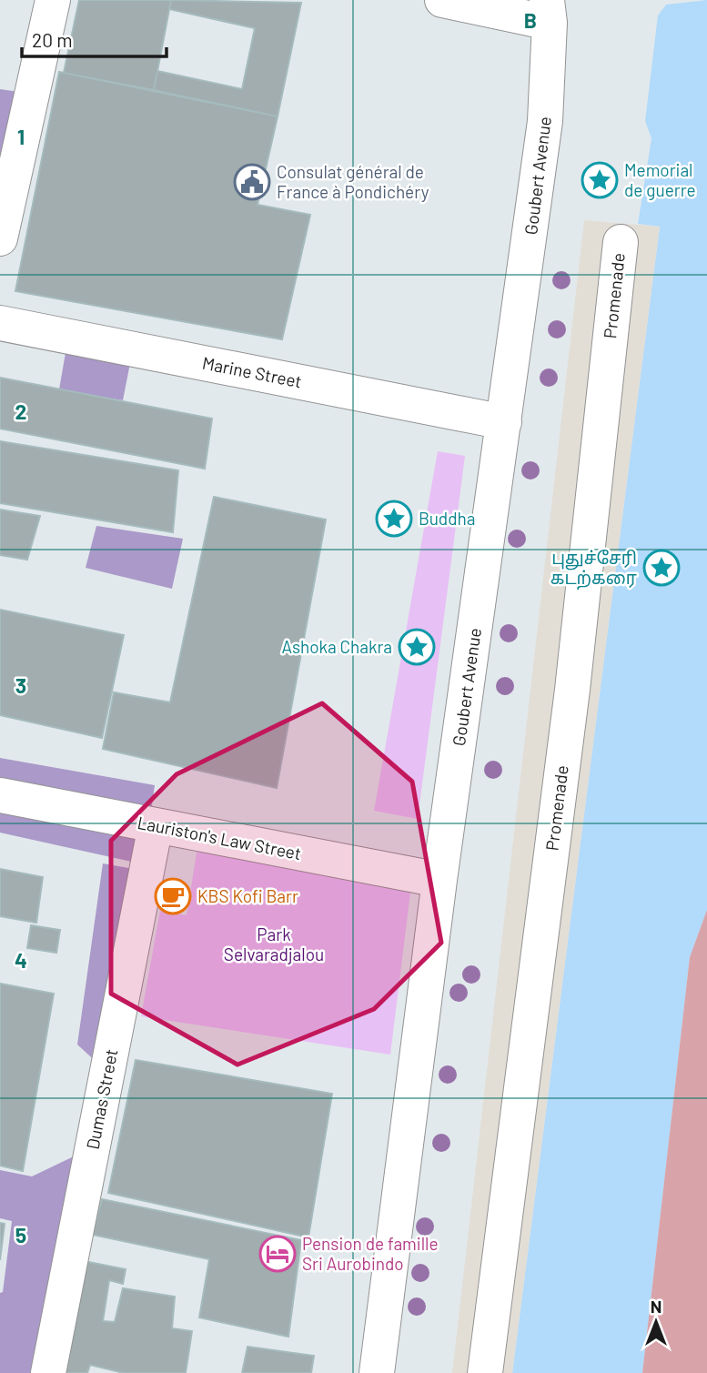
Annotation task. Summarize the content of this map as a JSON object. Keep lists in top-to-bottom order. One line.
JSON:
{"streets":{"street":["Goubert Avenue","Promenade","Marine Street","Lauriston's Law Street","Dumas Street"]},"crossings":[["Goubert Avenue","Marine Street"],["Goubert Avenue","Lauriston's Law Street"],["Lauriston's Law Street","Dumas Street"]],"parks":["Park Selvaradjalou"],"places":{"place":["Memorial de guerre","Buddha","புதுச்சேரி கடற்கரை","Ashoka Chakra"],"public building":["Consulat général de France à Pondichéry"],"cafe":["KBS Kofi Barr"],"hotel":["Pension de famille Sri Aurobindo"]},"scale_bar":"20 m","north":"top","grid":{"columns":["B"],"rows":["1","2","3","4","5"]}}
